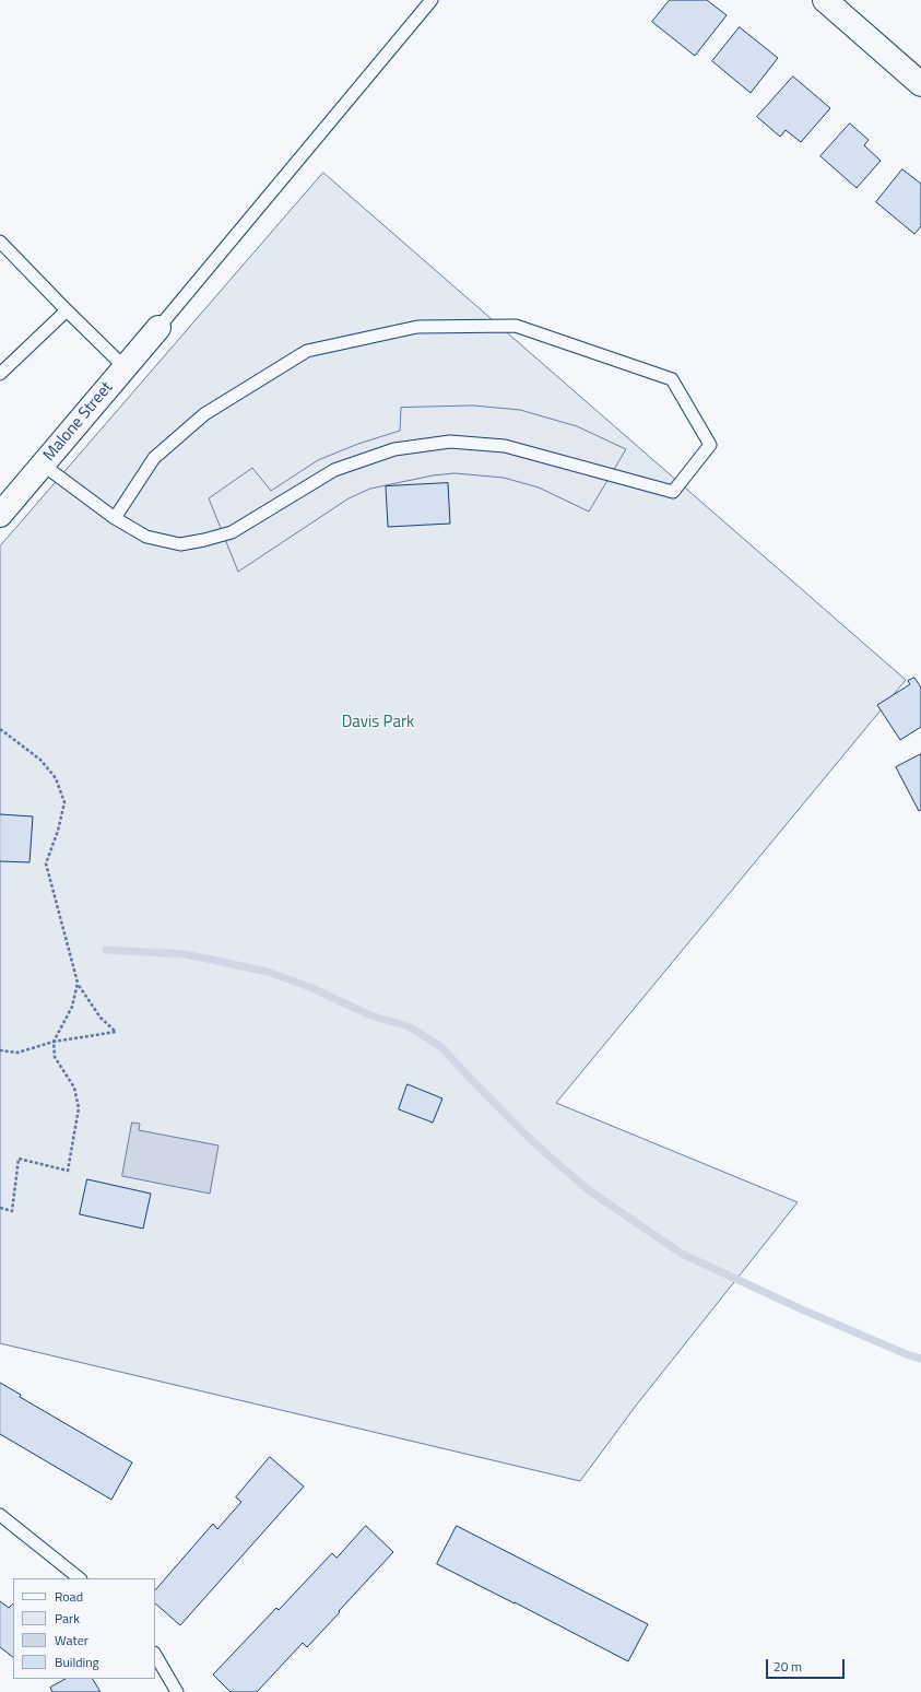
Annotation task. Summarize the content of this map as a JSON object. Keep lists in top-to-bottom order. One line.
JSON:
{"streets":{"street":["Malone Street"]},"parks":["Davis Park"],"legend":["Road","Park","Water","Building"],"scale_bar":"20 m"}
